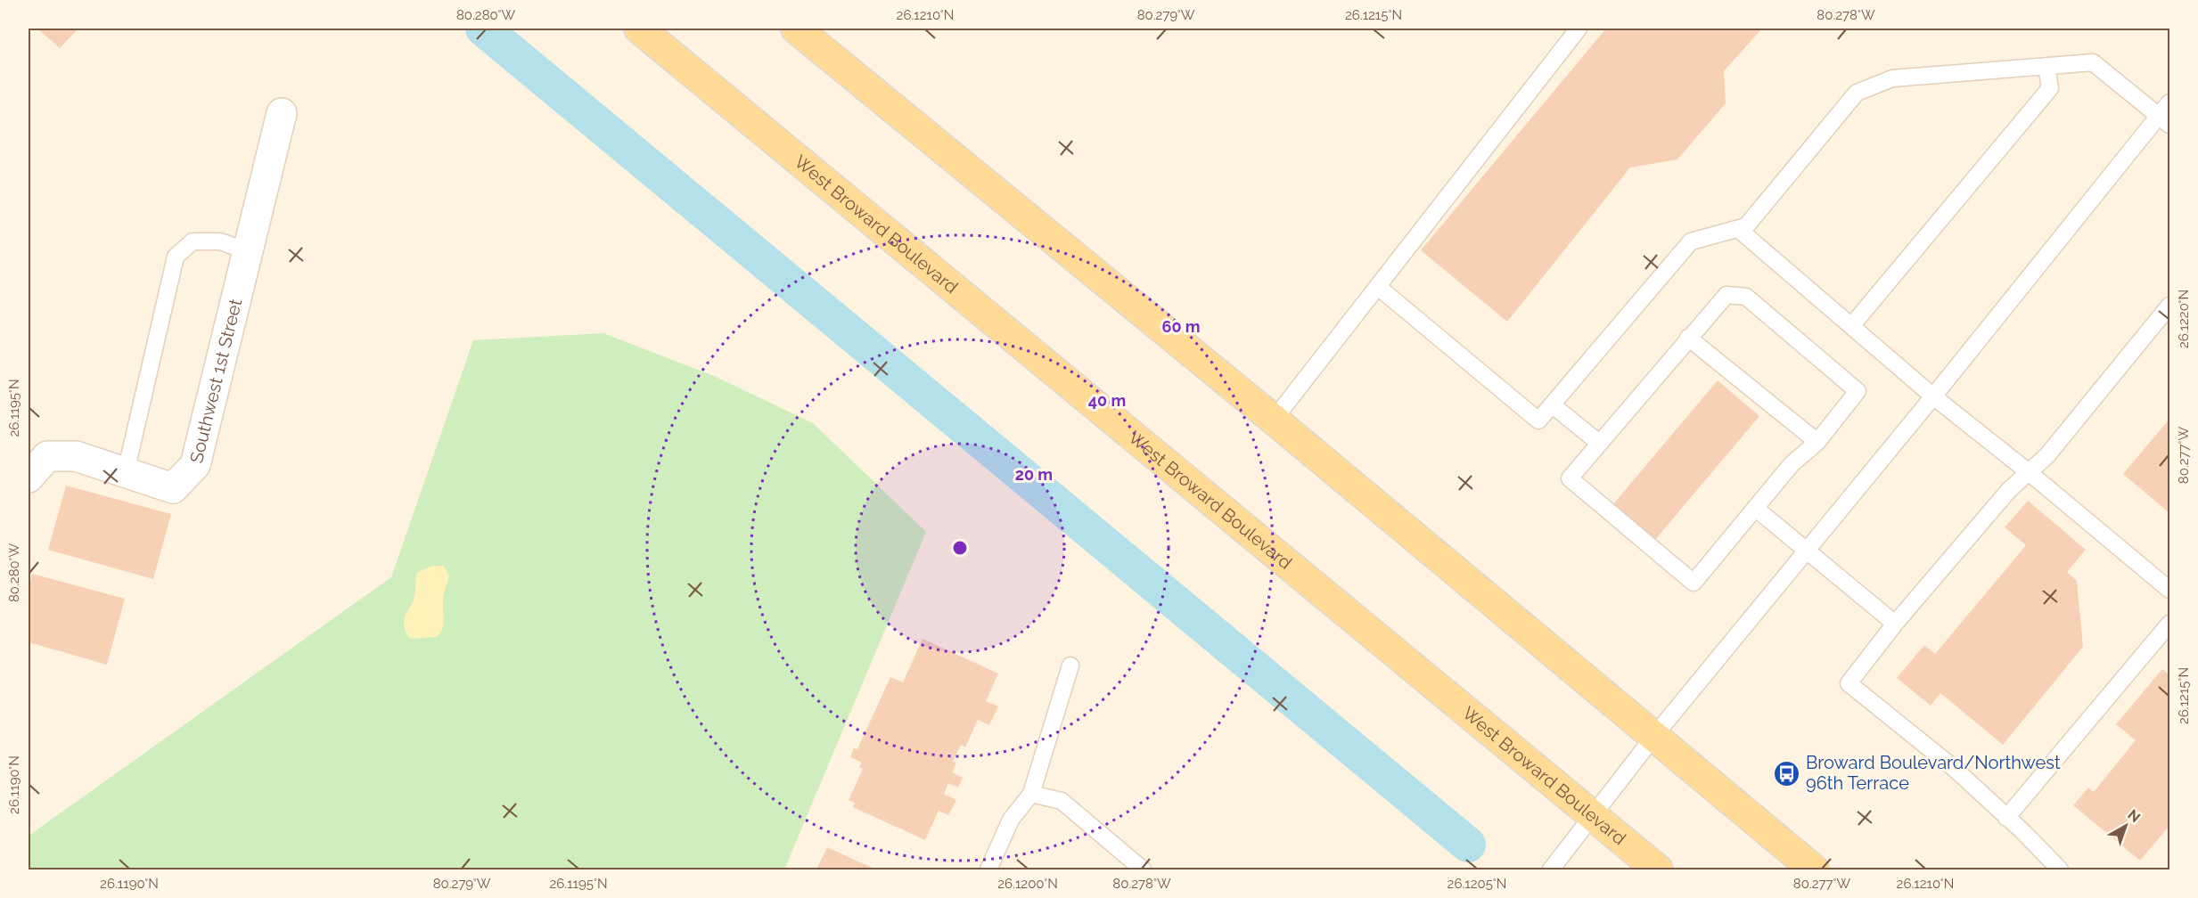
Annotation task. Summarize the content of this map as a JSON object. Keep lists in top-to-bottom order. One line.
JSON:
{"streets":{"main road":["West Broward Boulevard"],"street":["Southwest 1st Street"]},"places":{"bus stop":["Broward Boulevard/Northwest 96th Terrace"]},"north":"top right","coordinates":["80.280°W","26.1210°N","80.279°W","26.1215°N","80.278°W","26.1220°N","26.1195°N","80.277°W","26.1190°N","26.1200°N","26.1205°N"],"rings":["60 m","40 m","20 m"]}
